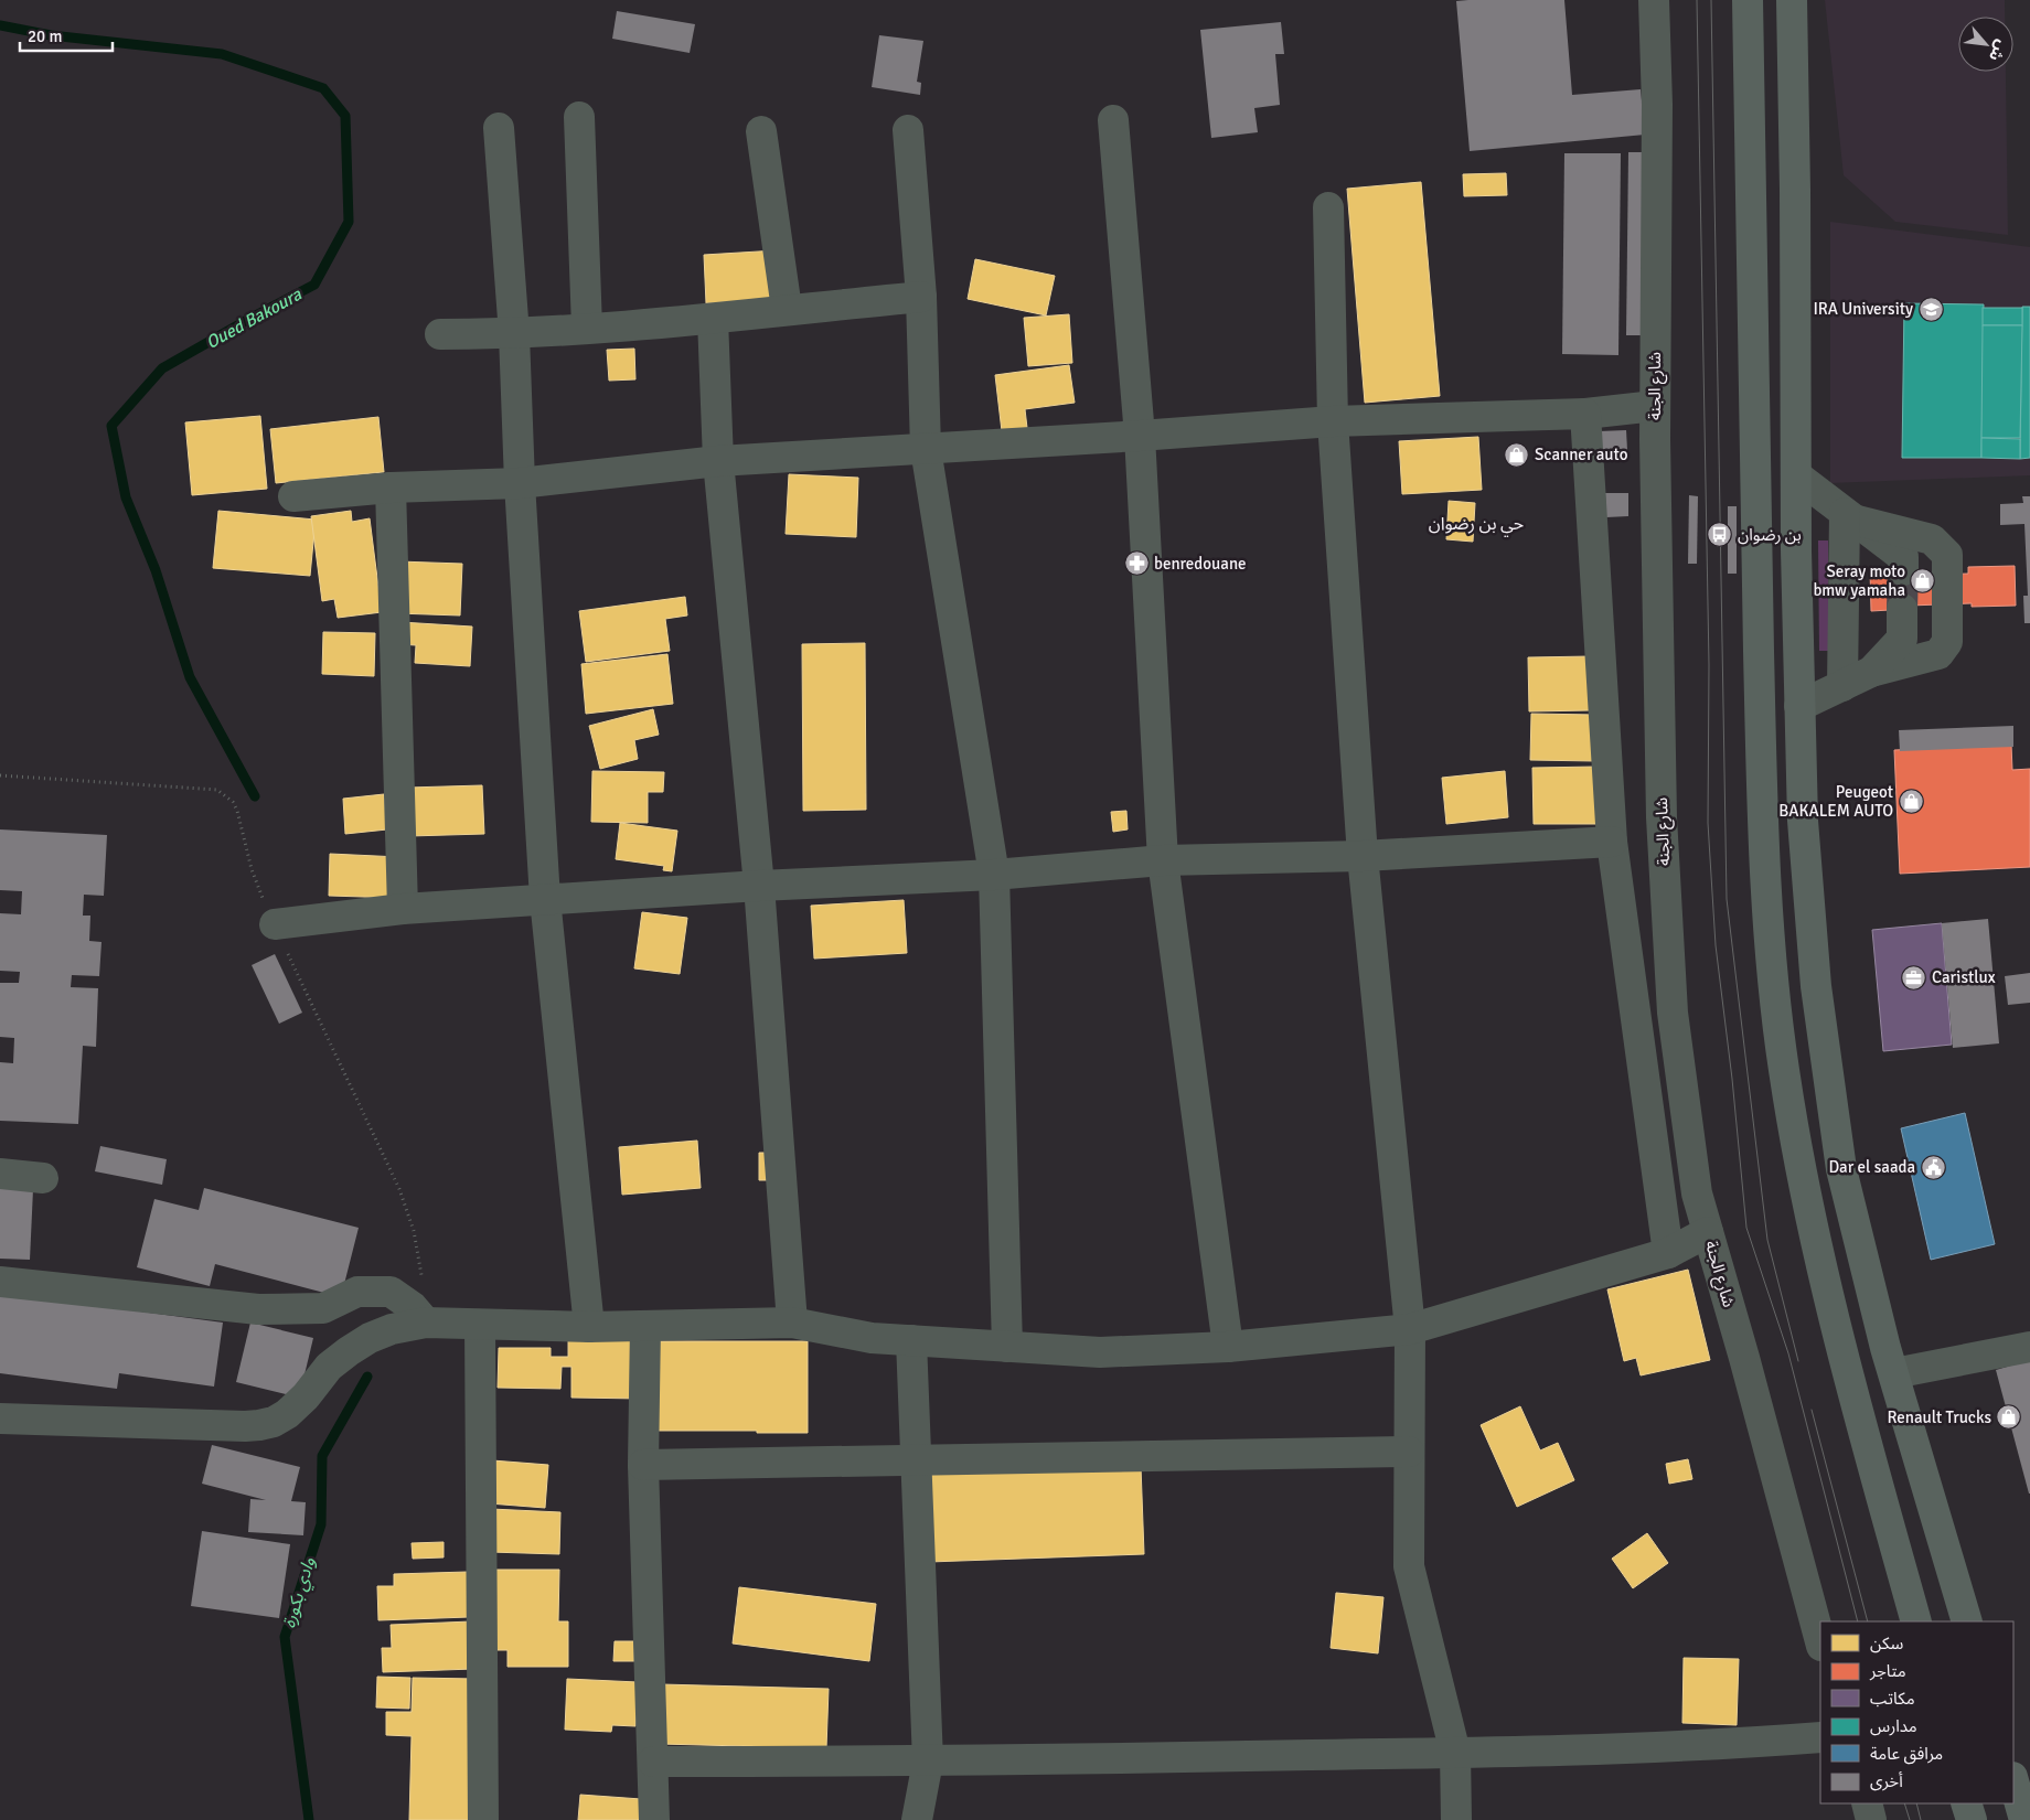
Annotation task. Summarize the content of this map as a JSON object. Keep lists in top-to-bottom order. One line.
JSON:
{"streets":{"street":["شارع الجنة"]},"districts":["حي بن رضوان"],"water":["Oued Bakoura","وادي بكورة"],"places":{"school or university":["IRA University"],"shop":["Scanner auto","Seray moto bmw yamaha","Peugeot BAKALEM AUTO","Renault Trucks"],"bus stop":["بن رضوان"],"pharmacy":["benredouane"],"office":["Caristlux"],"public building":["Dar el saada"]},"legend":["سكن","متاجر","مكاتب","مدارس","مرافق عامة","أخرى"],"scale_bar":"20 m","north":"bottom right"}
